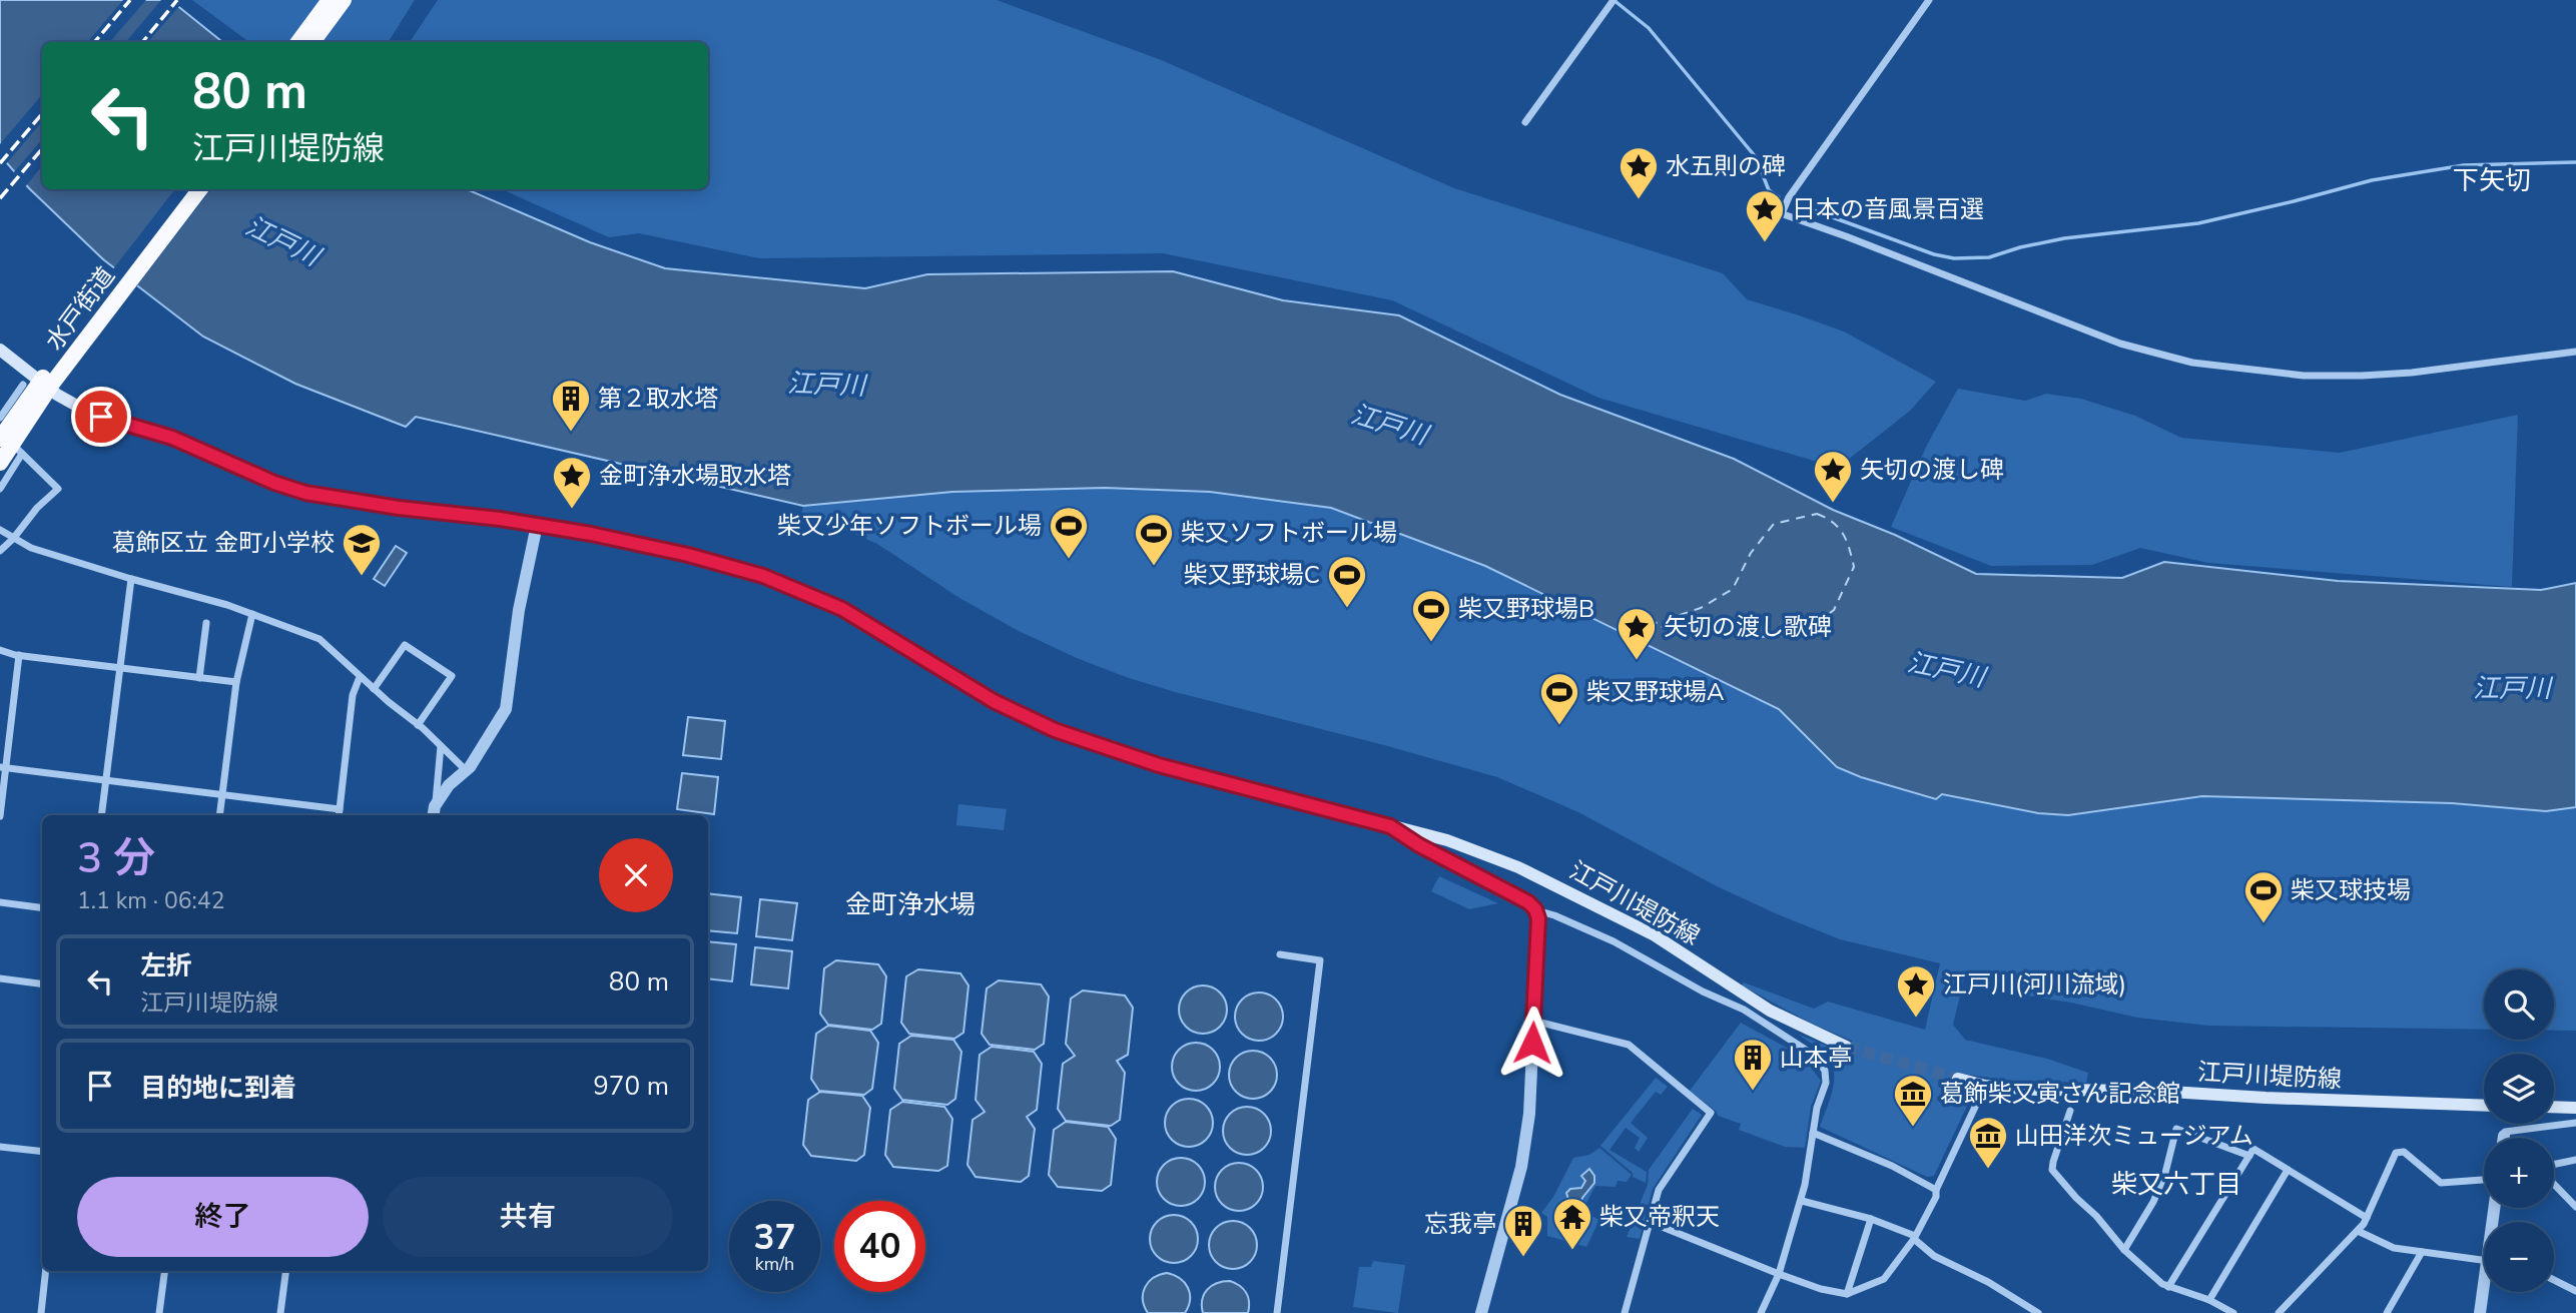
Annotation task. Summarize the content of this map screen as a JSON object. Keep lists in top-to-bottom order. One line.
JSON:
{"streets":{"highway":["水戸街道"],"main road":["江戸川堤防線"]},"districts":["下矢切","金町浄水場","柴又六丁目"],"water":["江戸川"],"places":{"place":["水五則の碑","日本の音風景百選","矢切の渡し碑","金町浄水場取水塔","矢切の渡し歌碑","江戸川(河川流域)"],"building":["第２取水塔","山本亭","忘我亭"],"sports":["柴又少年ソフトボール場","柴又ソフトボール場","柴又野球場C","柴又野球場B","柴又野球場A","柴又球技場"],"school or university":["葛飾区立 金町小学校"],"museum":["葛飾柴又寅さん記念館","山田洋次ミュージアム"],"temple":["柴又帝釈天"]},"page":{"turn":["80 m","江戸川堤防線"],"heading":["3 分","1.1 km · 06:42"],"list":[{"name":"左折","note":"江戸川堤防線","value":"80 m"},{"name":"目的地に到着","value":"970 m"}],"map_buttons":["+","−"],"buttons":["終了","共有"],"speed":"37 km/h","limit":"40"}}
